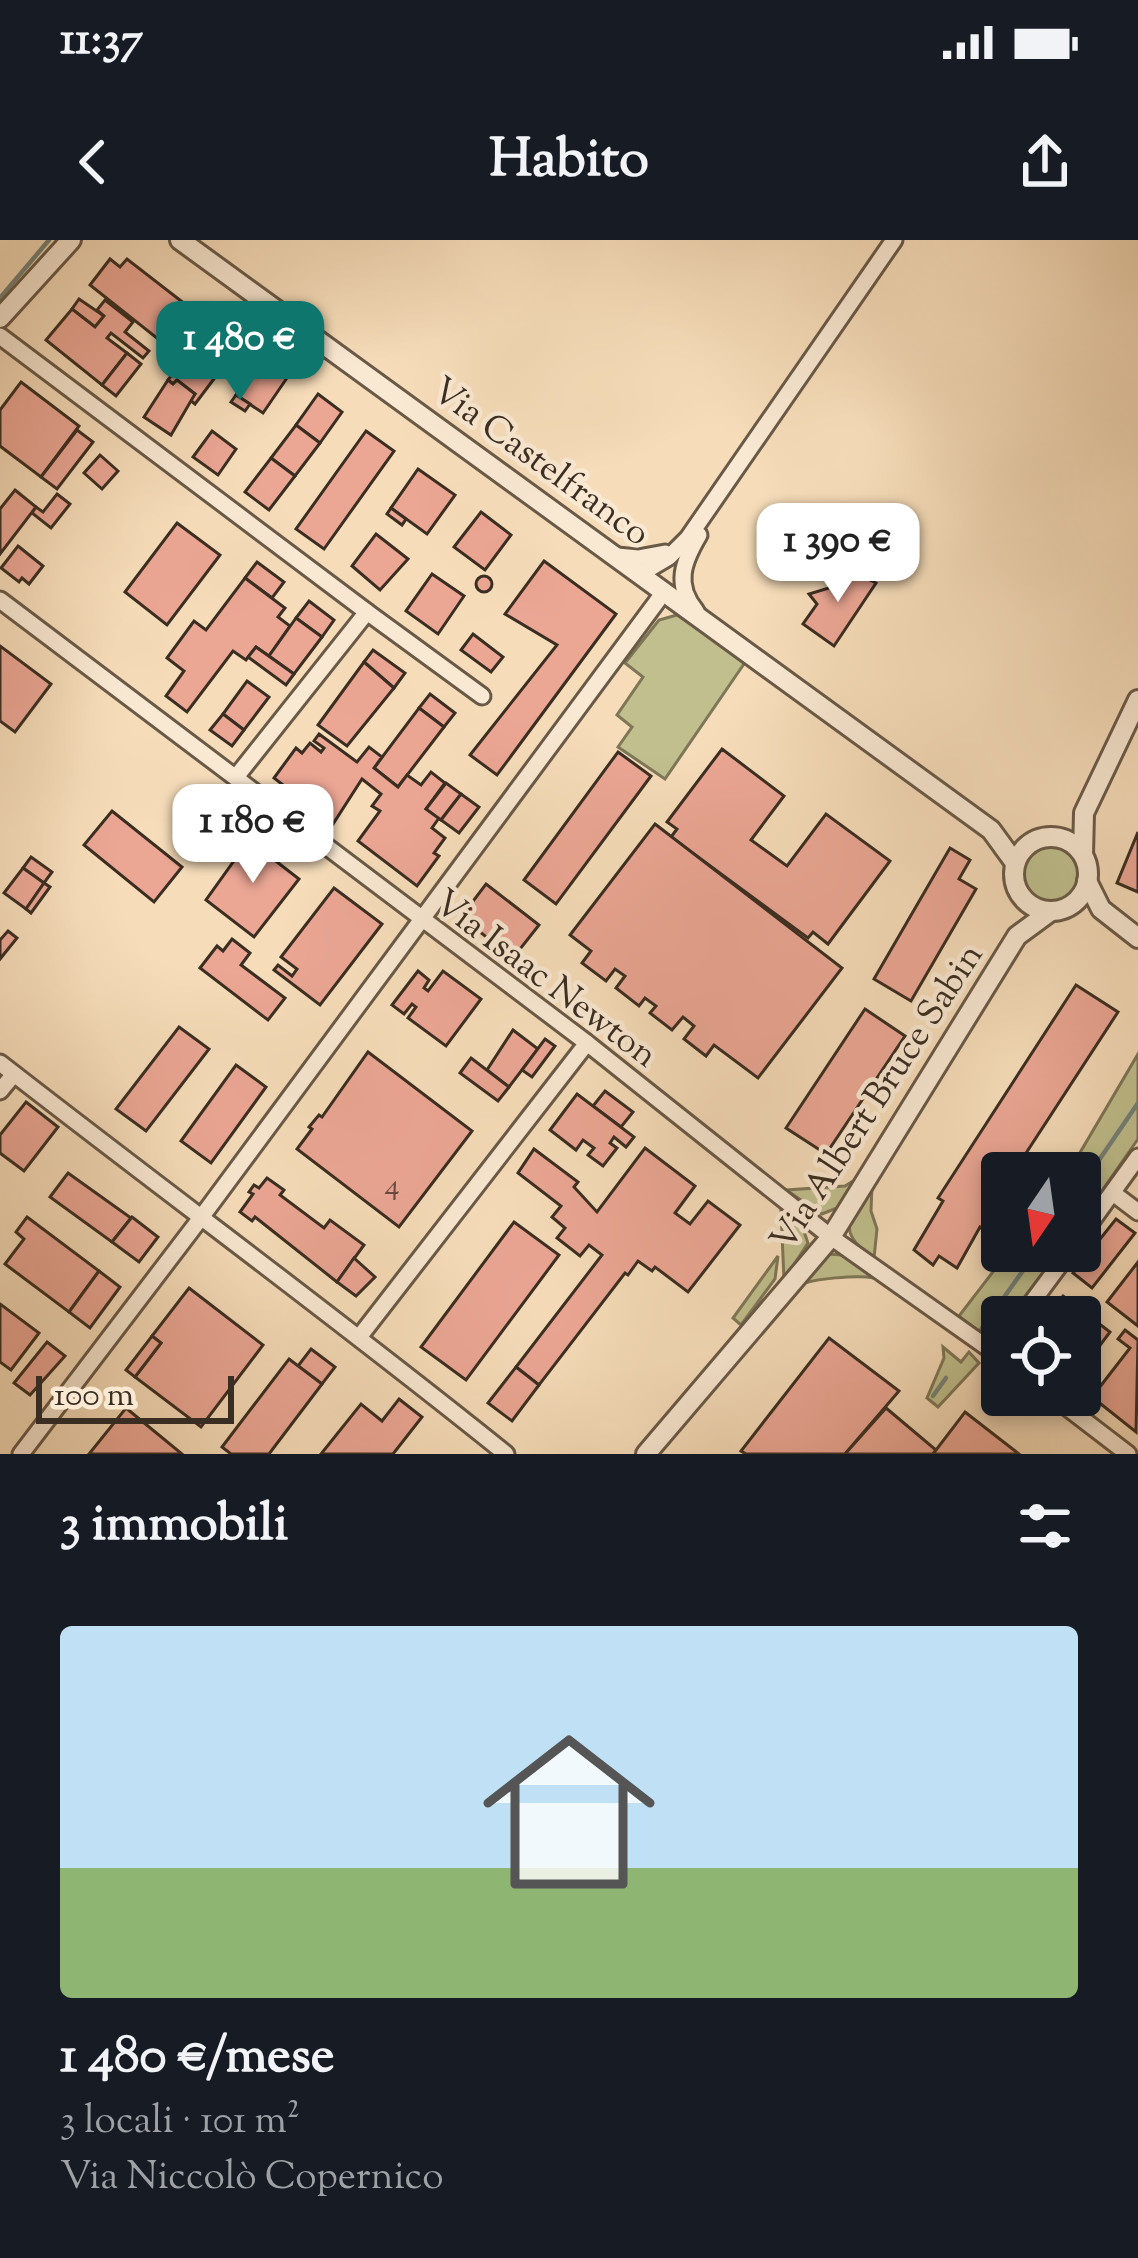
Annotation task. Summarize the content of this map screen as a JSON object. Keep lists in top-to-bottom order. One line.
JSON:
{"streets":{"street":["Via Castelfranco","Via Isaac Newton","Via Albert Bruce Sabin"]},"crossings":[["Via Isaac Newton","Via Albert Bruce Sabin"]],"house_numbers":["4"],"scale_bar":"100 m","north":"bottom","page":{"status":"11:37","header":"Habito","price":["1 480 €","1 390 €","1 180 €"],"scale":"100 m","heading":"3 immobili","list":[{"name":"1 480 €/mese","note":"3 locali · 101 m² · Via Niccolò Copernico"}]}}
